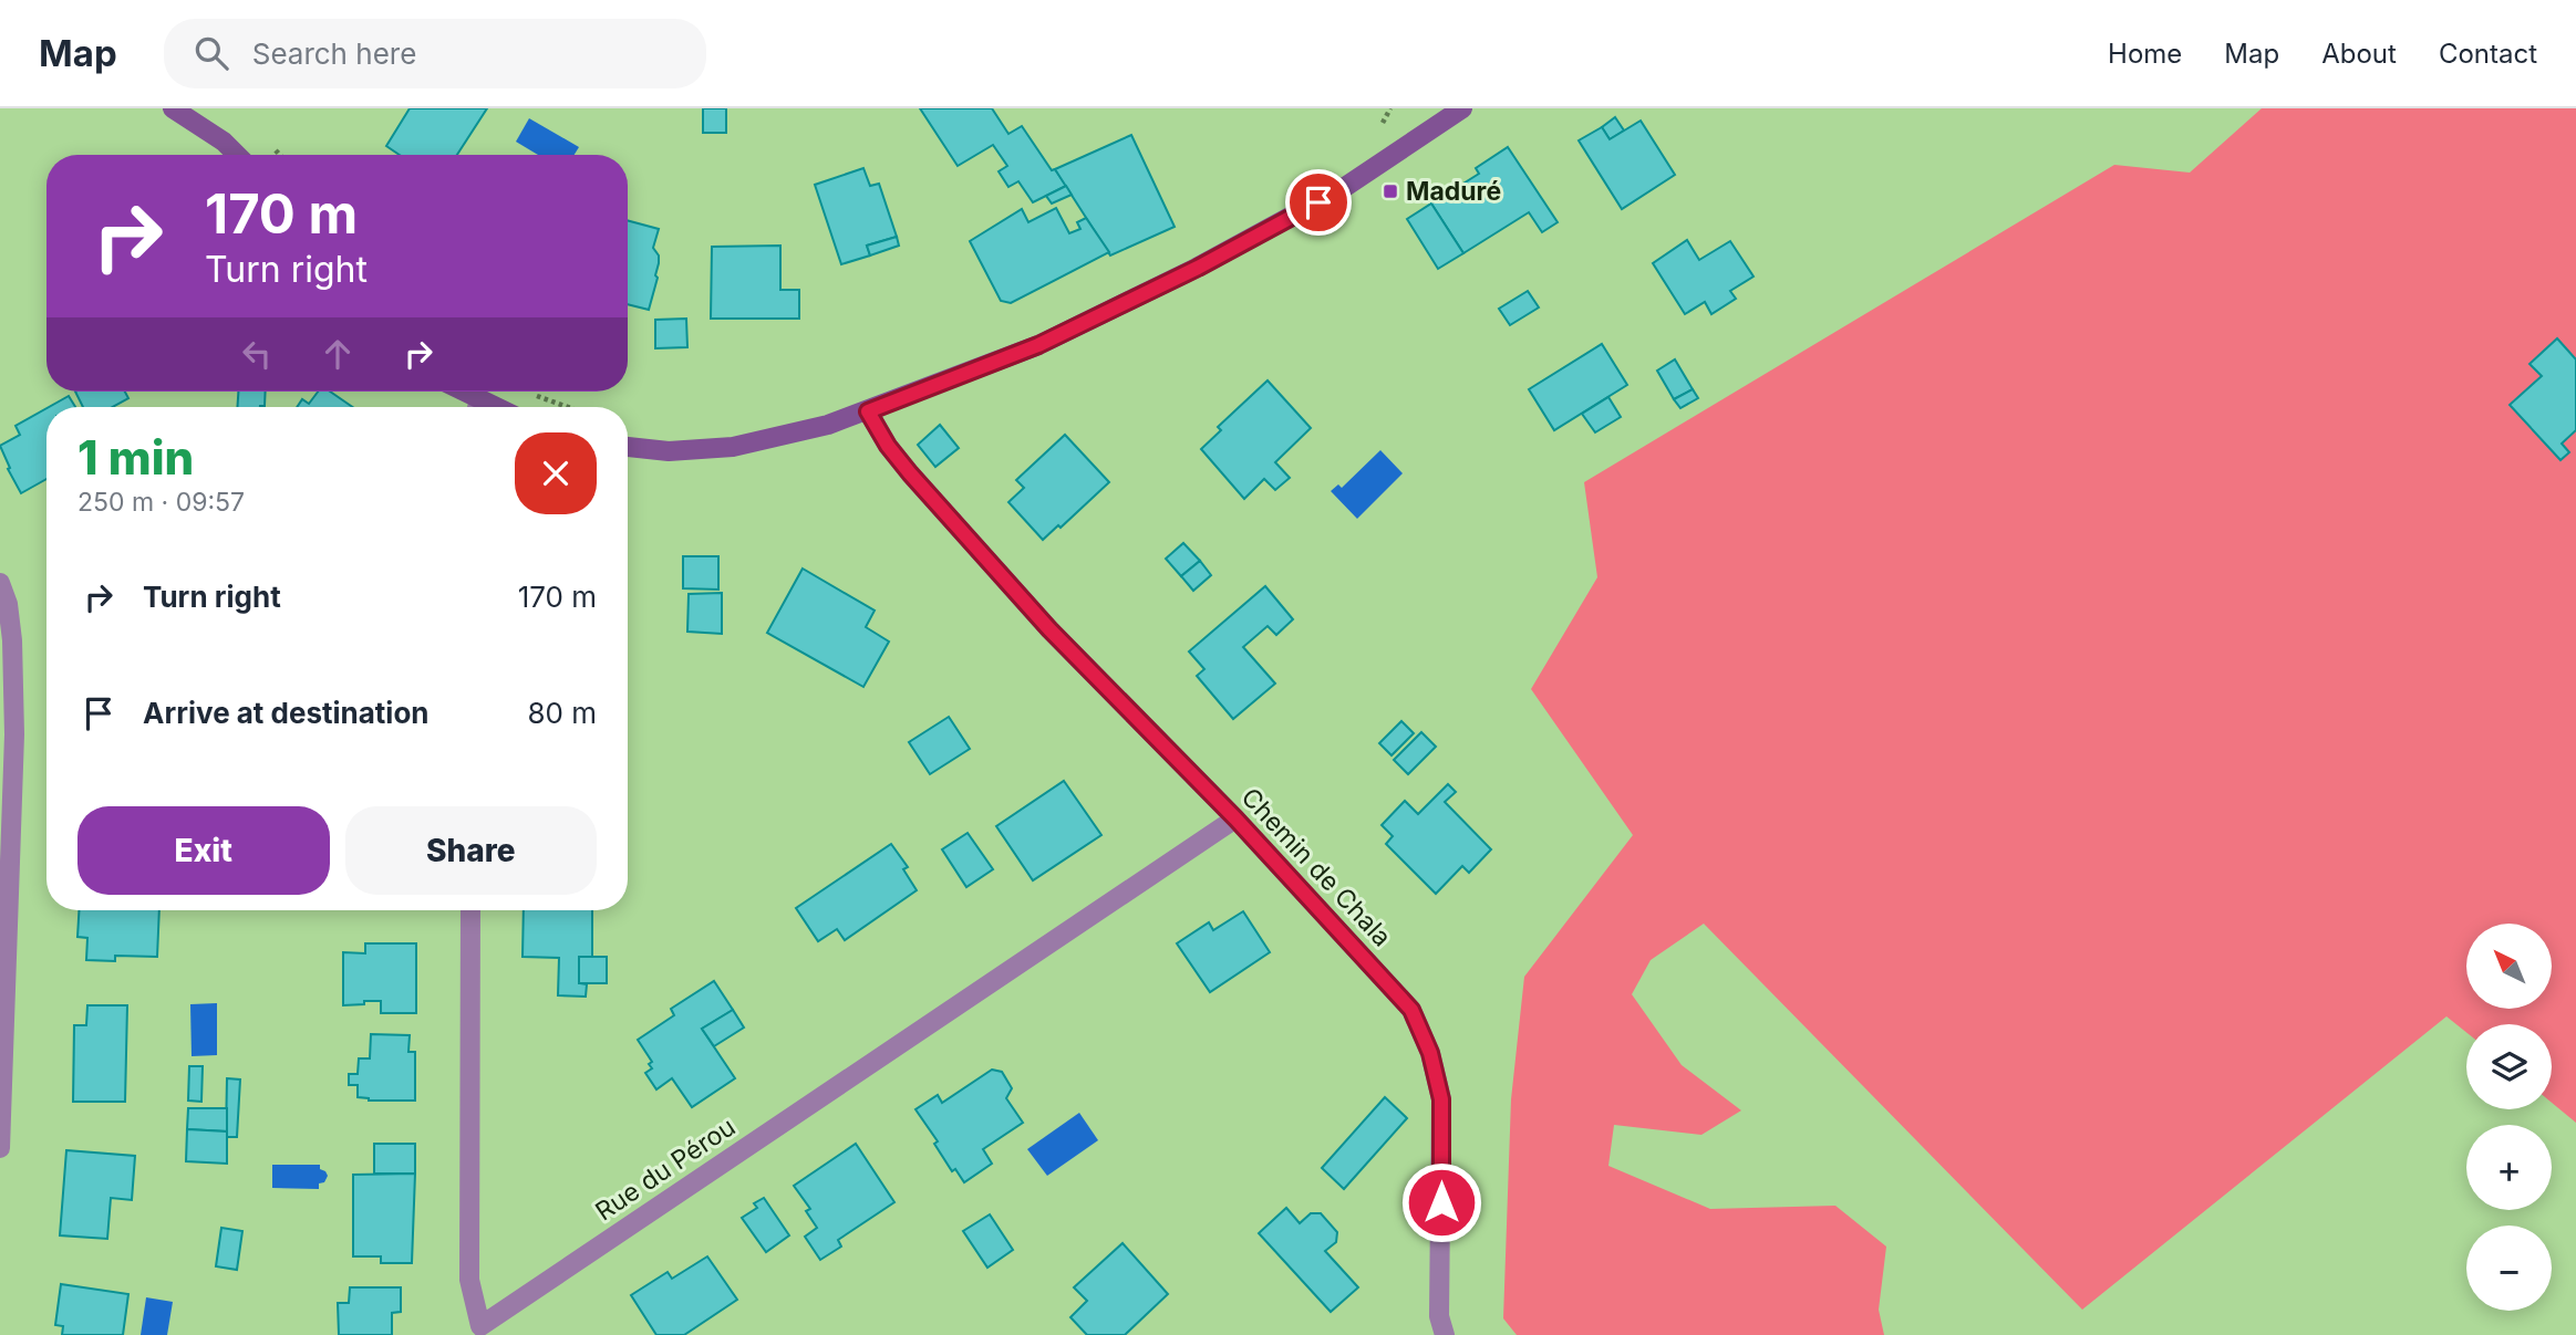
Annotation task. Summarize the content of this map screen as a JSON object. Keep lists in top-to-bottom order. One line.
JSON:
{"streets":{"street":["Chemin de Chala","Rue du Pérou"]},"crossings":[["Chemin de Chala","Rue du Pérou"]],"places":{"transit":["Maduré"]},"north":"top left","page":{"header":"Map","search":"Search here","nav":["Home","Map","About","Contact"],"turn":["170 m","Turn right"],"heading":["1 min","250 m · 09:57"],"list":[{"name":"Turn right","value":"170 m"},{"name":"Arrive at destination","value":"80 m"}],"buttons":["Exit","Share"],"map_buttons":["+","−"]}}
